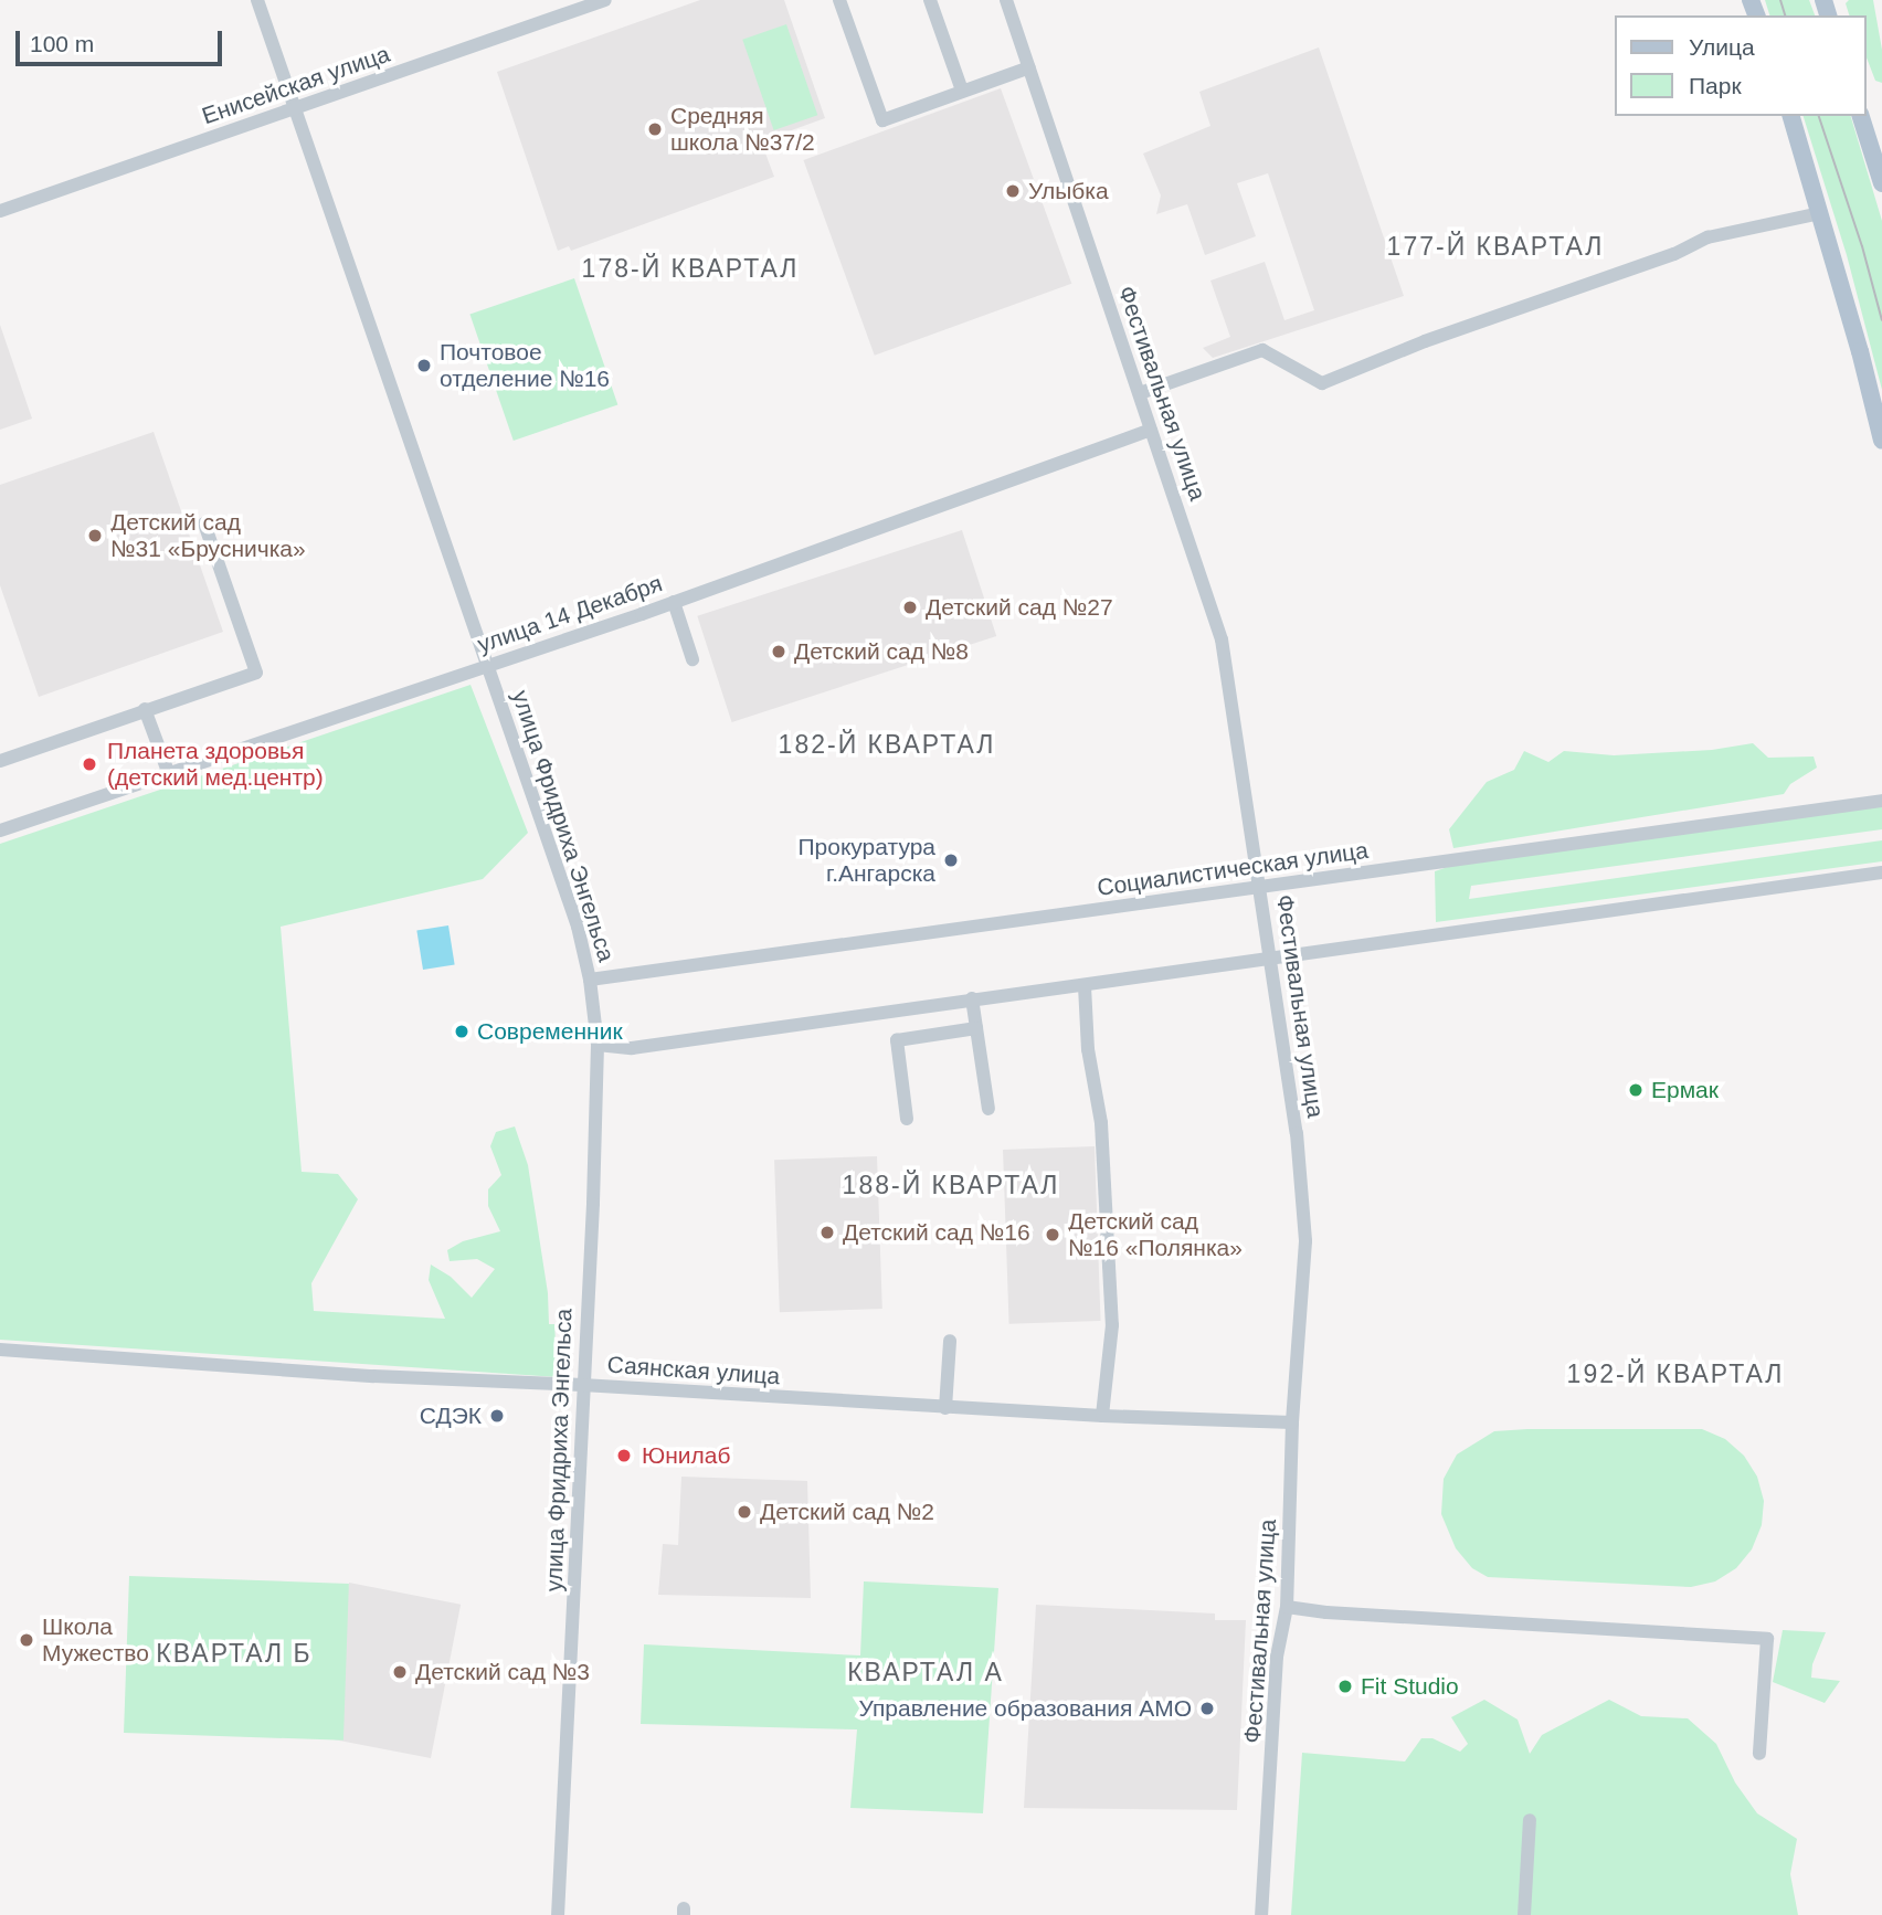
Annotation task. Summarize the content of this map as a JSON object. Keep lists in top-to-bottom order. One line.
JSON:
{"streets":{"street":["Енисейская улица","Фестивальная улица","улица 14 Декабря","улица Фридриха Энгельса","Социалистическая улица","Саянская улица"]},"crossings":[["Енисейская улица","улица Фридриха Энгельса"],["Фестивальная улица","улица 14 Декабря"],["Фестивальная улица","Социалистическая улица"],["Фестивальная улица","Саянская улица"],["улица 14 Декабря","улица Фридриха Энгельса"],["улица Фридриха Энгельса","Социалистическая улица"],["улица Фридриха Энгельса","Саянская улица"]],"districts":["177-Й КВАРТАЛ","178-Й КВАРТАЛ","182-Й КВАРТАЛ","188-Й КВАРТАЛ","192-Й КВАРТАЛ","КВАРТАЛ Б","КВАРТАЛ А"],"places":["Средняя школа №37/2","Улыбка","Почтовое отделение №16","Детский сад №31 «Брусничка»","Детский сад №27","Детский сад №8","Планета здоровья (детский мед.центр)","Прокуратура г.Ангарска","Современник","Ермак","Детский сад №16","Детский сад №16 «Полянка»","СДЭК","Юнилаб","Детский сад №2","Школа Мужество","Детский сад №3","Fit Studio","Управление образования АМО"],"legend":["Улица","Парк"],"scale_bar":"100 m"}
